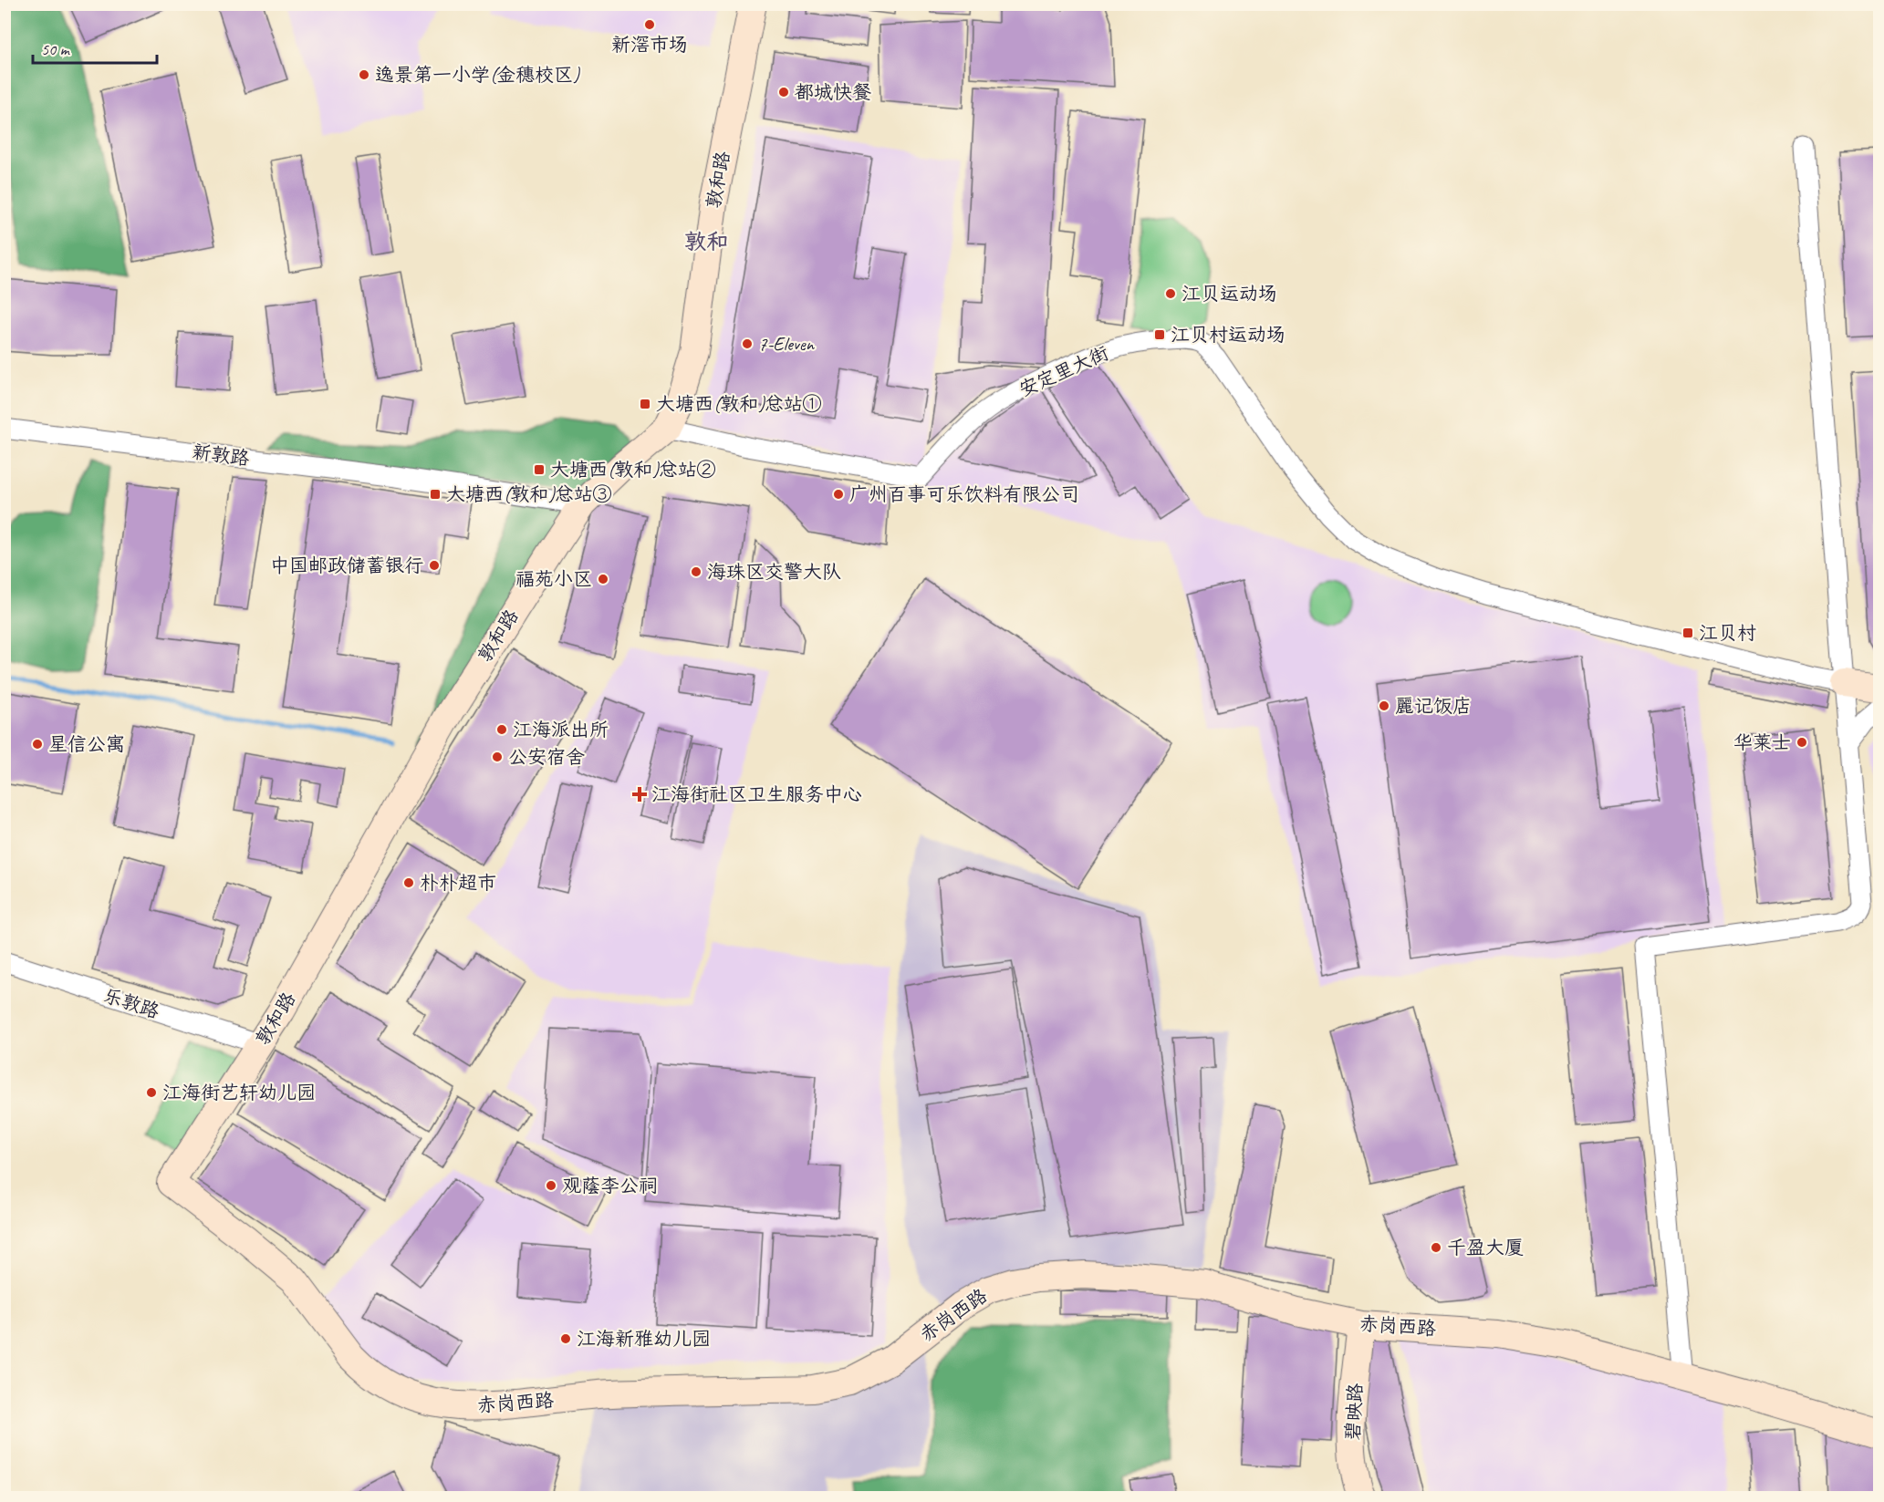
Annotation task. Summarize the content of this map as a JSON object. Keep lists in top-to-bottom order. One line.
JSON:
{"streets":{"street":["敦和路","安定里大街","新敦路","乐敦路","赤岗西路","碧映路"]},"crossings":[["敦和路","安定里大街"],["敦和路","新敦路"],["敦和路","乐敦路"],["敦和路","赤岗西路"],["赤岗西路","碧映路"]],"districts":["敦和"],"places":{"other":["新滘市场","逸景第一小学(金穗校区)","都城快餐","江贝运动场","7-Eleven","广州百事可乐饮料有限公司","中国邮政储蓄银行","海珠区交警大队","福苑小区","麗记饭店","江海派出所","华莱士","星信公寓","公安宿舍","朴朴超市","江海街艺轩幼儿园","观蔭李公祠","千盈大厦","江海新雅幼儿园"],"transit":["江贝村运动场","大塘西(敦和)总站①","大塘西(敦和)总站②","大塘西(敦和)总站③","江贝村"],"health":["江海街社区卫生服务中心"]},"scale_bar":"50 m"}
